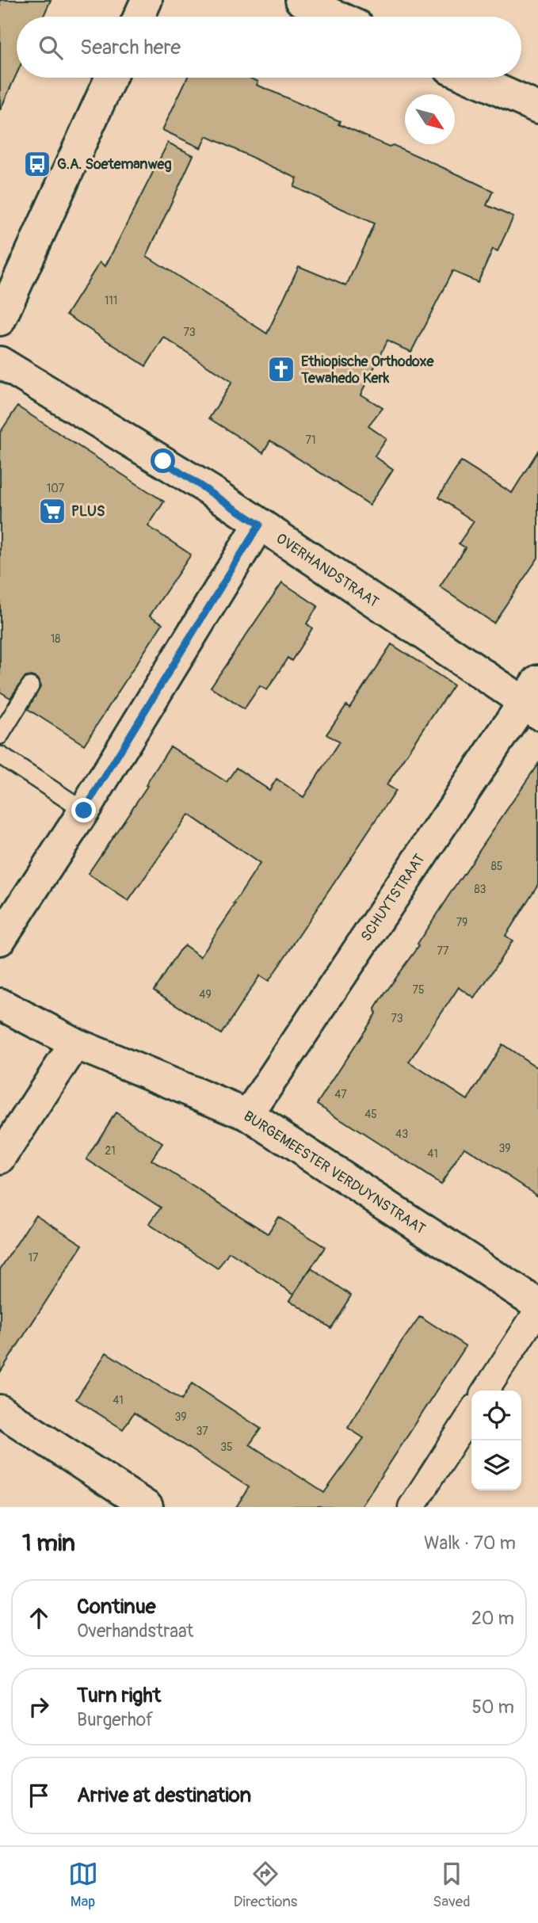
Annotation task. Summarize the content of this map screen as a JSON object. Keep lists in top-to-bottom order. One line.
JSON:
{"streets":{"street":["OVERHANDSTRAAT","SCHUYTSTRAAT","BURGEMEESTER VERDUYNSTRAAT"]},"crossings":[["OVERHANDSTRAAT","SCHUYTSTRAAT"],["SCHUYTSTRAAT","BURGEMEESTER VERDUYNSTRAAT"]],"places":{"bus stop":["G.A. Soetemanweg"],"church":["Ethiopische Orthodoxe Tewahedo Kerk"],"supermarket":["PLUS"]},"house_numbers":["111","73","71","107","18","85","83","79","77","75","49","73","47","45","43","39","21","41","17","41","39","37","35"],"north":"bottom right","page":{"search":"Search here","heading":["1 min","Walk · 70 m"],"list":[["Continue","Overhandstraat","20 m"],["Turn right","Burgerhof","50 m"],"Arrive at destination"],"nav":["Map","Directions","Saved"]}}
